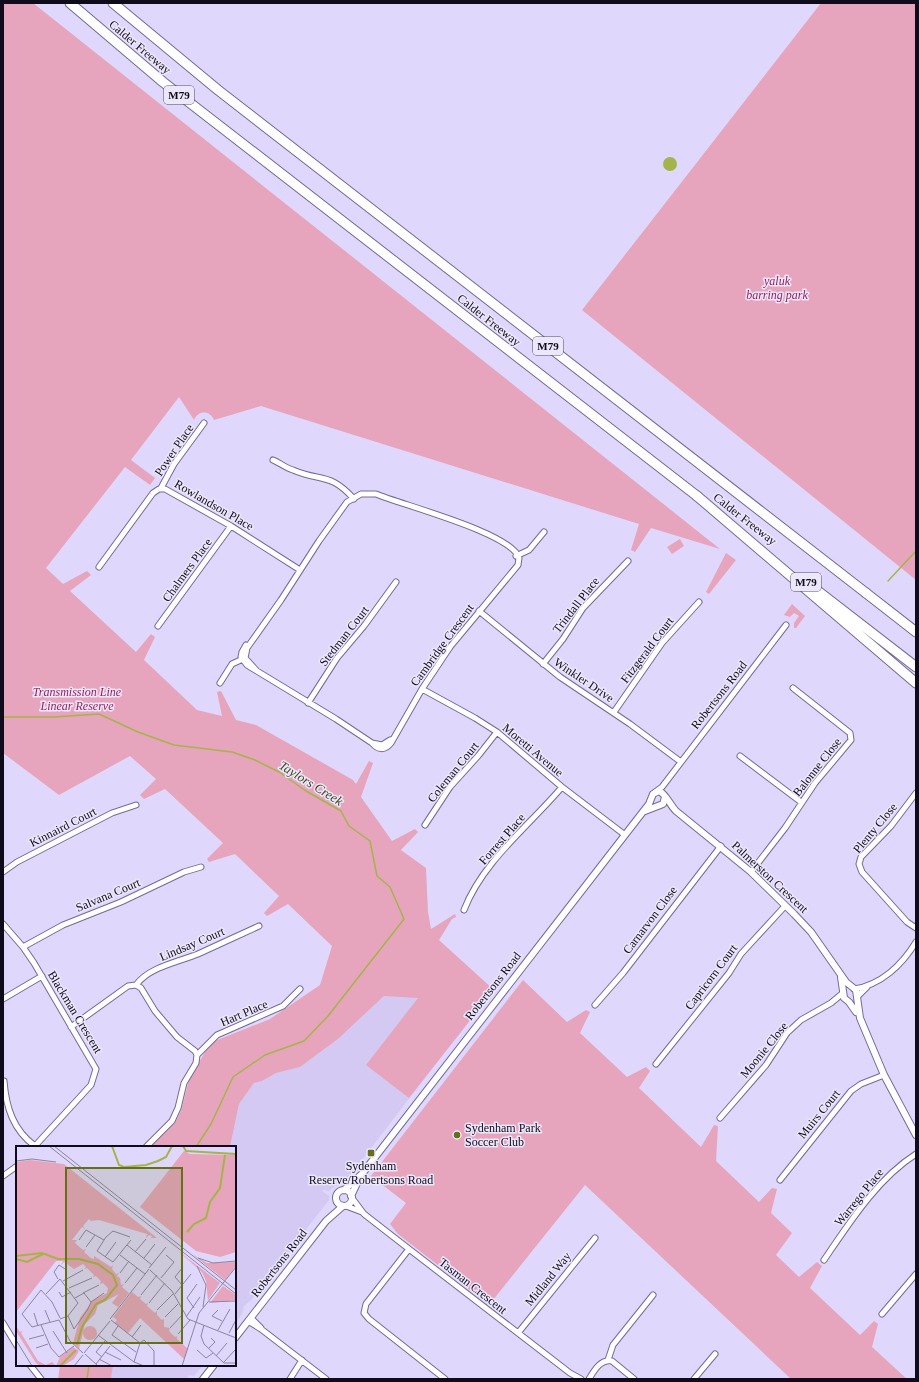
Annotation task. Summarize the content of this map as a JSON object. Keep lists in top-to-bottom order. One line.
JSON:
{"streets":{"highway":["Calder Freeway","M79"],"street":["Power Place","Rowlandson Place","Chalmers Place","Trindall Place","Stedman Court","Cambridge Crescent","Fitzgerald Court","Winkler Drive","Robertsons Road","Moretti Avenue","Balonne Close","Coleman Court","Kinnaird Court","Plenty Close","Forrest Place","Palmerston Crescent","Salvana Court","Carnarvon Close","Lindsay Court","Capricorn Court","Blackman Crescent","Hart Place","Moonie Close","Muirs Court","Warrego Place","Midland Way","Tasman Crescent"]},"crossings":[["Power Place","Rowlandson Place"],["Rowlandson Place","Chalmers Place"],["Trindall Place","Winkler Drive"],["Stedman Court","Cambridge Crescent"],["Cambridge Crescent","Winkler Drive"],["Cambridge Crescent","Moretti Avenue"],["Fitzgerald Court","Winkler Drive"],["Winkler Drive","Robertsons Road"],["Robertsons Road","Moretti Avenue"],["Robertsons Road","Palmerston Crescent"],["Robertsons Road","Tasman Crescent"],["Moretti Avenue","Coleman Court"],["Moretti Avenue","Forrest Place"],["Balonne Close","Palmerston Crescent"],["Palmerston Crescent","Carnarvon Close"],["Palmerston Crescent","Capricorn Court"],["Palmerston Crescent","Moonie Close"],["Salvana Court","Blackman Crescent"],["Lindsay Court","Blackman Crescent"],["Midland Way","Tasman Crescent"]],"water":["Taylors Creek"],"parks":["yaluk barring park","Transmission Line Linear Reserve"],"places":{"other":["Sydenham Park Soccer Club"],"transit":["Sydenham Reserve/Robertsons Road"]}}
